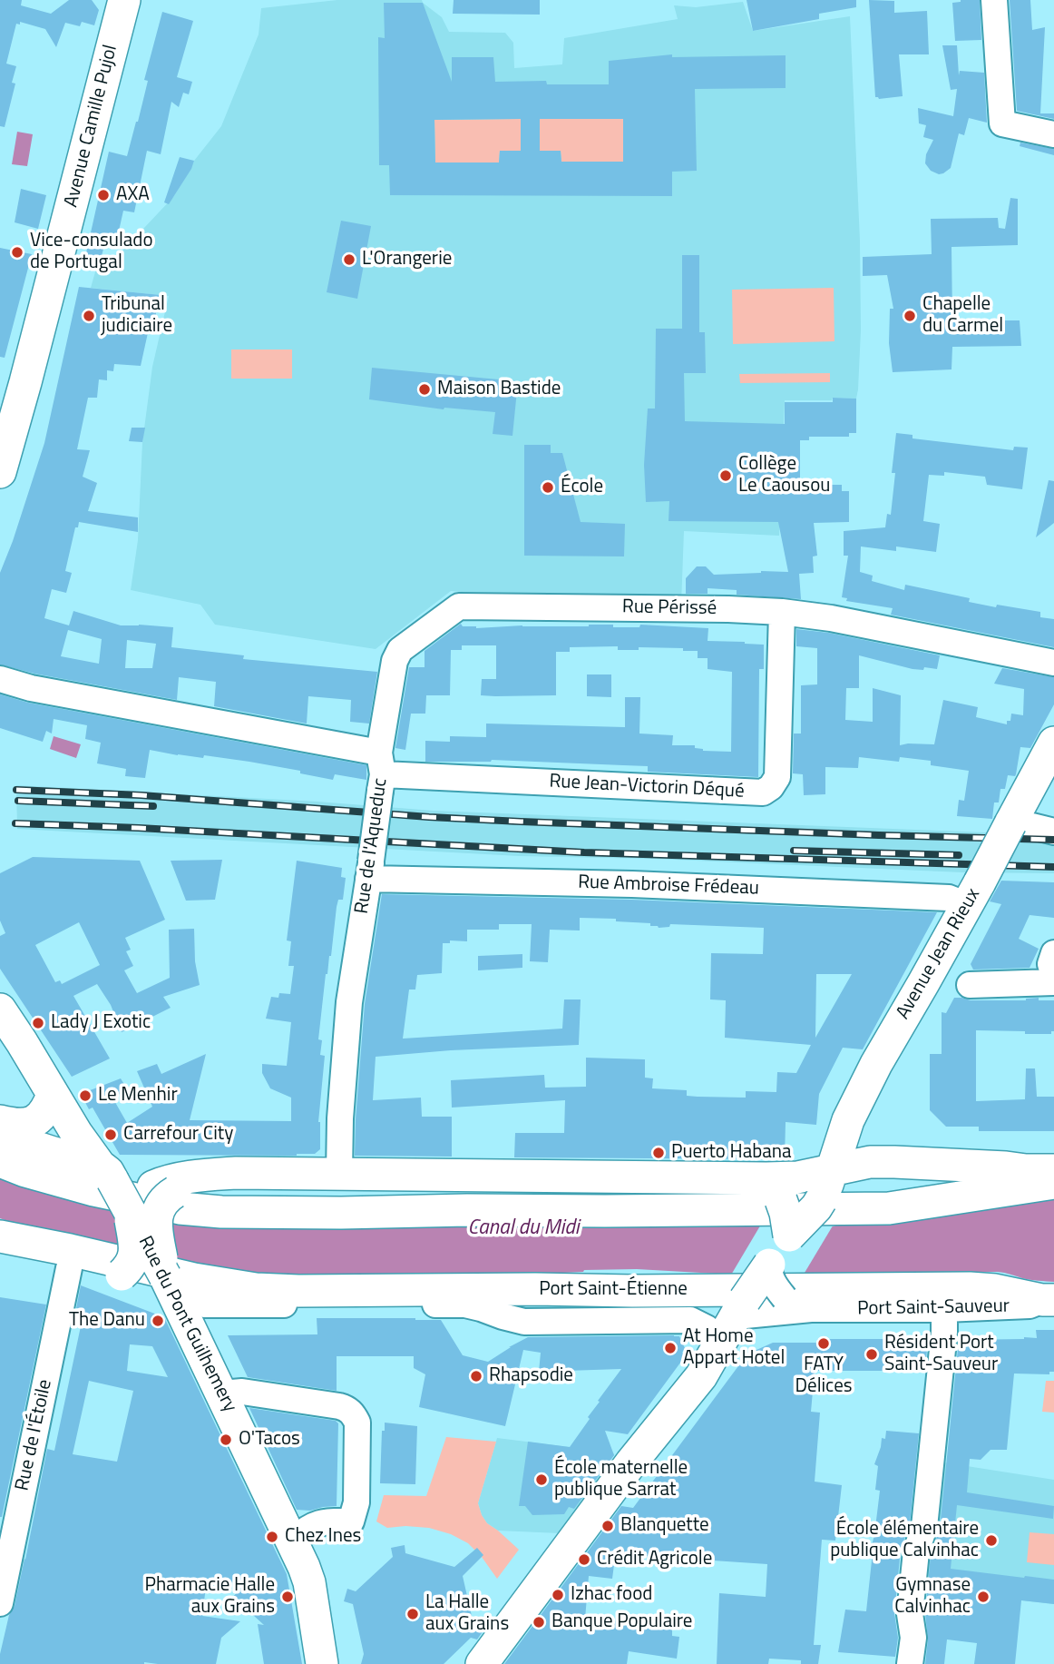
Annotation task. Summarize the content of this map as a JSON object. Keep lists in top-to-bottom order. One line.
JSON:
{"streets":{"main road":["Avenue Camille Pujol","Avenue Jean Rieux","Port Saint-Étienne","Rue du Pont Guilhemery"],"street":["Rue Périssé","Rue Jean-Victorin Déqué","Rue de l'Aqueduc","Rue Ambroise Frédeau","Port Saint-Sauveur","Rue de l'Étoile"]},"crossings":[["Rue Périssé","Rue Jean-Victorin Déqué"],["Rue Périssé","Rue de l'Aqueduc"],["Rue Jean-Victorin Déqué","Rue de l'Aqueduc"],["Rue de l'Aqueduc","Rue Ambroise Frédeau"],["Rue Ambroise Frédeau","Avenue Jean Rieux"],["Avenue Jean Rieux","Port Saint-Étienne"],["Avenue Jean Rieux","Port Saint-Sauveur"],["Port Saint-Étienne","Port Saint-Sauveur"],["Port Saint-Étienne","Rue du Pont Guilhemery"]],"water":["Canal du Midi"],"places":["AXA","Vice-consulado de Portugal","L'Orangerie","Tribunal judiciaire","Chapelle du Carmel","Maison Bastide","Collège Le Caousou","École","Lady J Exotic","Le Menhir","Carrefour City","Puerto Habana","The Danu","FATY Délices","At Home Appart Hotel","Résident Port Saint-Sauveur","Rhapsodie","O'Tacos","École maternelle publique Sarrat","Blanquette","Chez Ines","École élémentaire publique Calvinhac","Crédit Agricole","Izhac food","Pharmacie Halle aux Grains","Gymnase Calvinhac","La Halle aux Grains","Banque Populaire"]}
